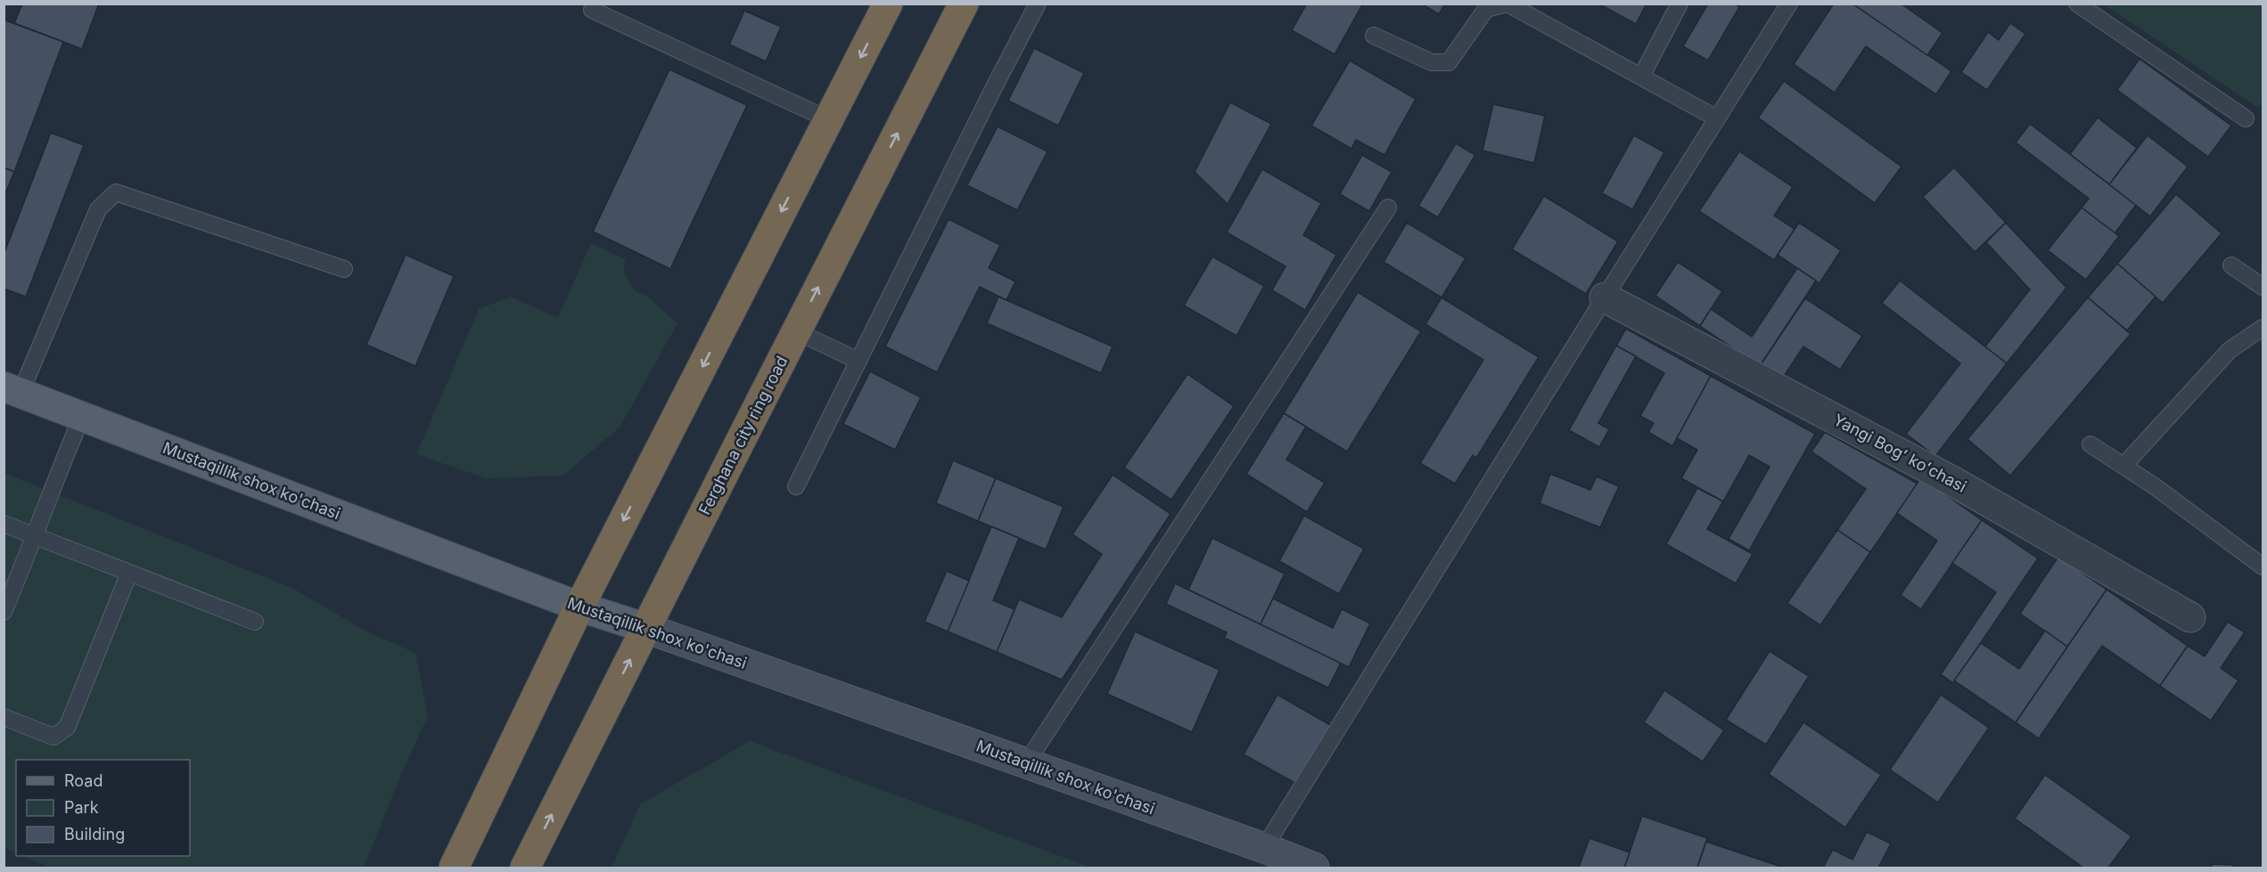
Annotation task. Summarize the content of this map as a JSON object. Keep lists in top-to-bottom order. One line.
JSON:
{"streets":{"highway":["Ferghana city ring road"],"main road":["Mustaqillik shox ko'chasi"],"street":["Yangi Bogʻ koʻchasi"]},"crossings":[["Ferghana city ring road","Mustaqillik shox ko'chasi"]],"legend":["Road","Park","Building"]}
